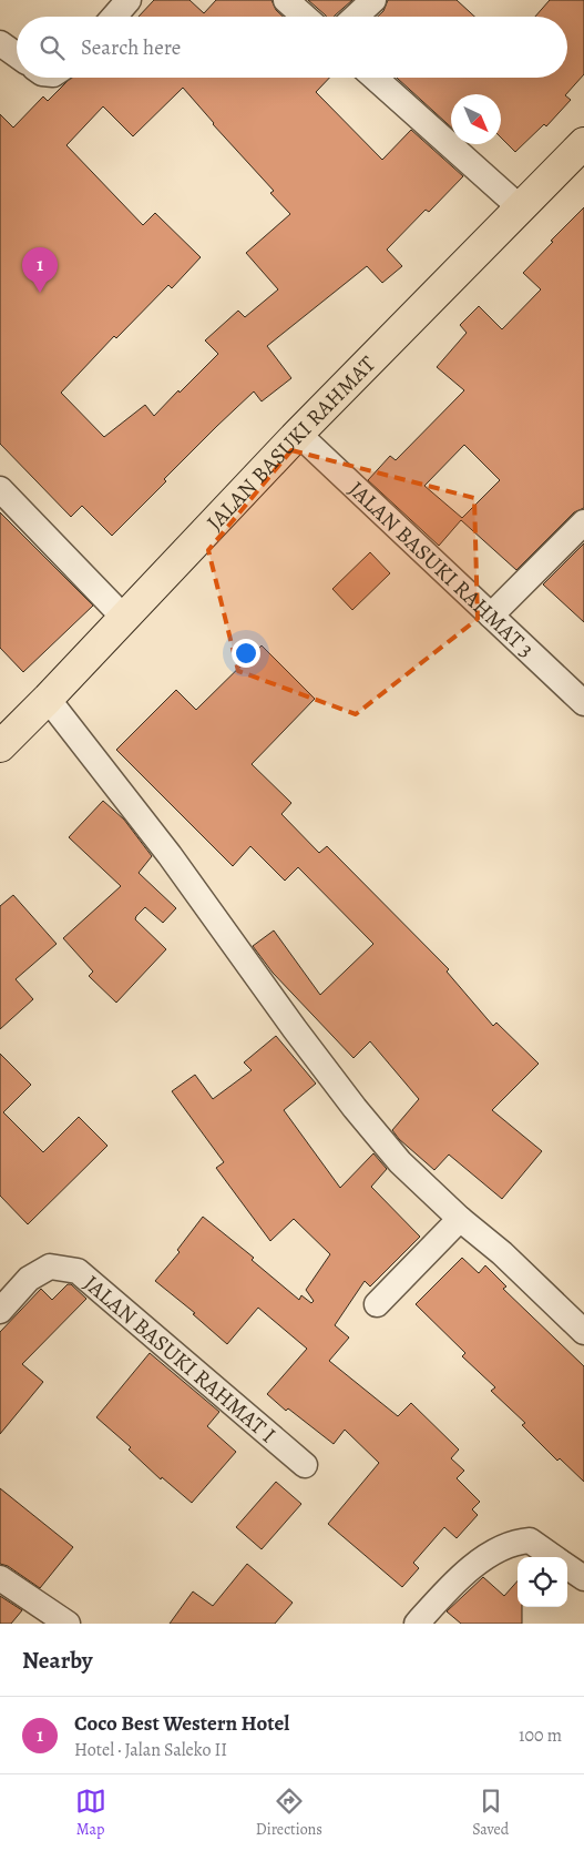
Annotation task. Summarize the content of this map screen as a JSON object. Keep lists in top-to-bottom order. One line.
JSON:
{"streets":{"highway":["JALAN BASUKI RAHMAT"],"street":["JALAN BASUKI RAHMAT 3","JALAN BASUKI RAHMAT I"]},"crossings":[["JALAN BASUKI RAHMAT","JALAN BASUKI RAHMAT 3"]],"north":"bottom right","page":{"search":"Search here","pins":"1","heading":"Nearby","list":[{"mark":"1","name":"Coco Best Western Hotel","note":"Hotel · Jalan Saleko II","value":"100 m"}],"nav":["Map","Directions","Saved"]}}
